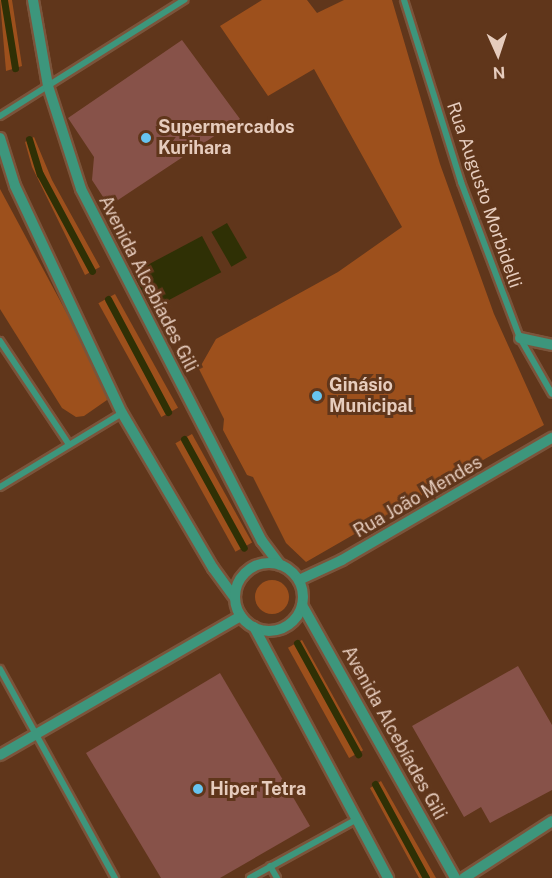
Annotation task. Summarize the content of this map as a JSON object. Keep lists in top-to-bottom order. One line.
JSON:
{"streets":{"street":["Rua Augusto Morbidelli","Avenida Alcebíades Gili","Rua João Mendes"]},"crossings":[["Avenida Alcebíades Gili","Rua João Mendes"]],"places":["Supermercados Kurihara","Ginásio Municipal","Hiper Tetra"],"north":"bottom"}
